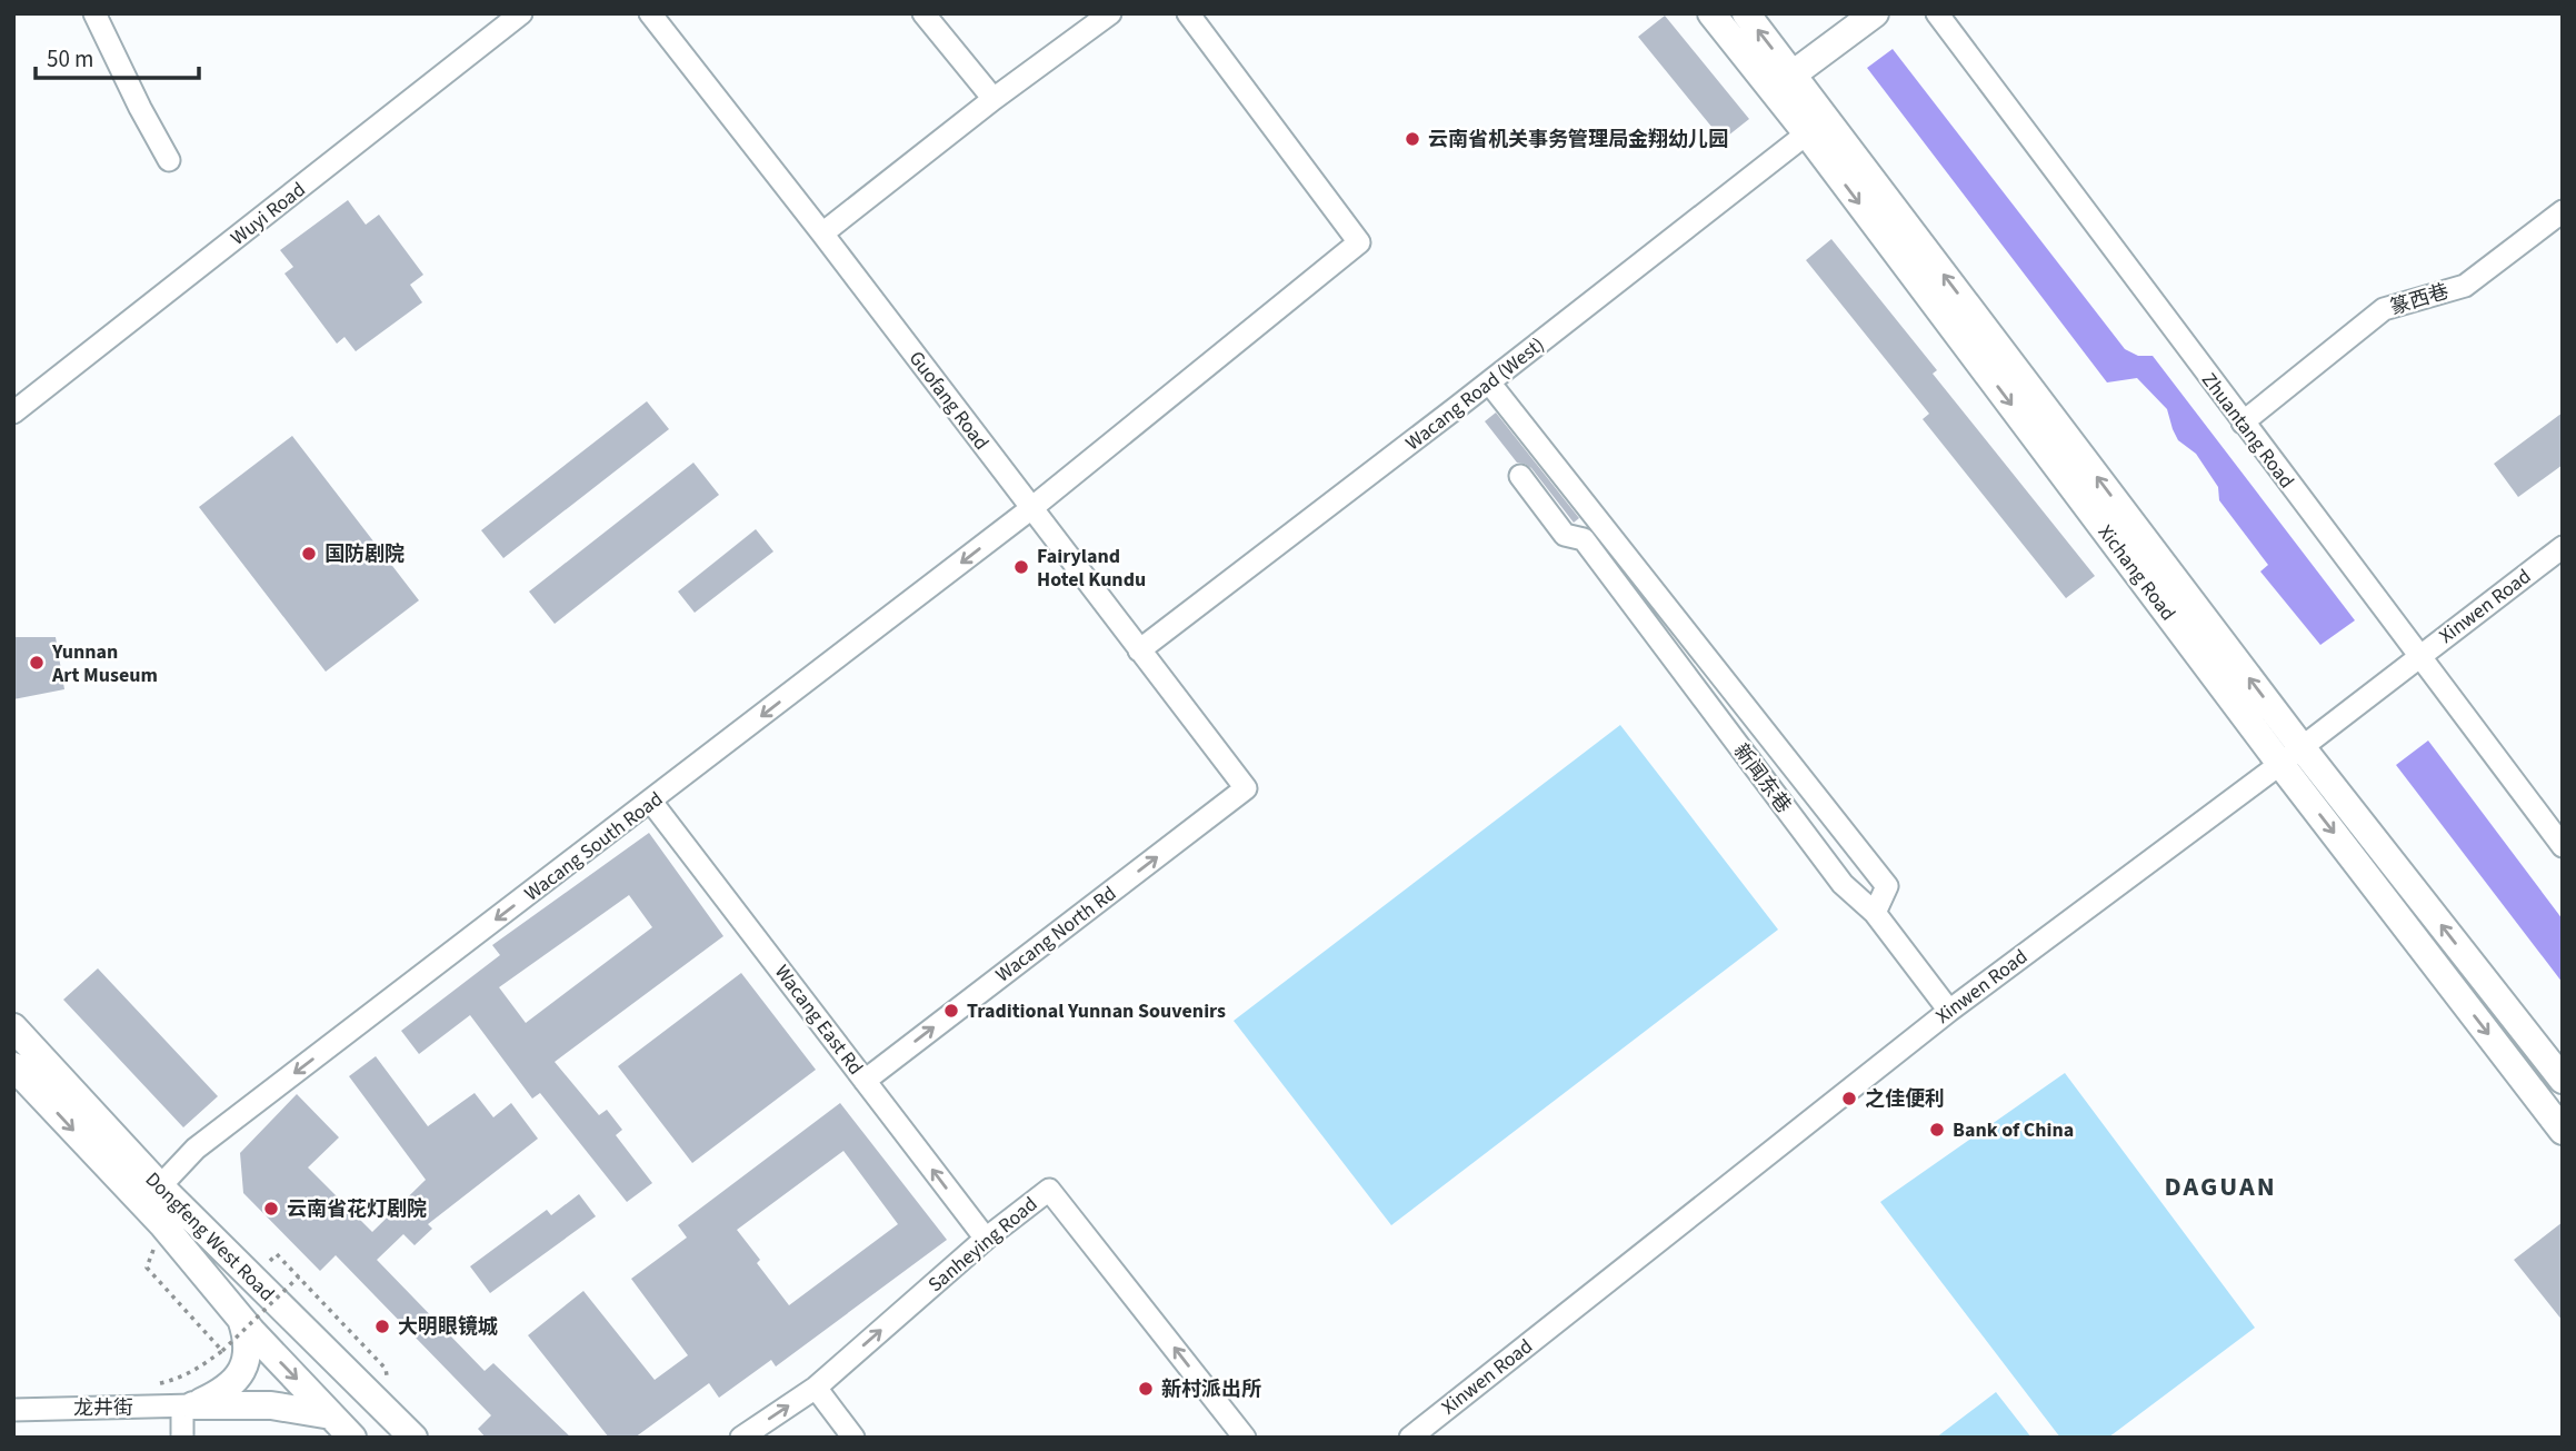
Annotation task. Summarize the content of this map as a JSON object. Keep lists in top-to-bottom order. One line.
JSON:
{"streets":{"main road":["Xichang Road","Dongfeng West Road"],"street":["Wuyi Road","篆西巷","Wacang Road (West)","Guofang Road","Zhuantang Road","Xinwen Road","新闻东巷","Wacang South Road","Wacang North Rd","Wacang East Rd","Sanheying Road","龙井街"]},"crossings":[["篆西巷","Zhuantang Road"],["Wacang Road (West)","Guofang Road"],["Wacang Road (West)","Xichang Road"],["Guofang Road","Wacang South Road"],["Guofang Road","Wacang North Rd"],["Zhuantang Road","Xinwen Road"],["Xichang Road","Xinwen Road"],["Xinwen Road","新闻东巷"],["Wacang South Road","Wacang East Rd"],["Wacang South Road","Dongfeng West Road"],["Wacang North Rd","Wacang East Rd"],["Wacang East Rd","Sanheying Road"]],"one_way":["Wacang South Road","Wacang North Rd","Wacang East Rd"],"districts":["DAGUAN"],"places":["云南省机关事务管理局金翔幼儿园","国防剧院","Fairyland Hotel Kundu","Yunnan Art Museum","Traditional Yunnan Souvenirs","之佳便利","Bank of China","云南省花灯剧院","大明眼镜城","新村派出所"],"scale_bar":"50 m"}
